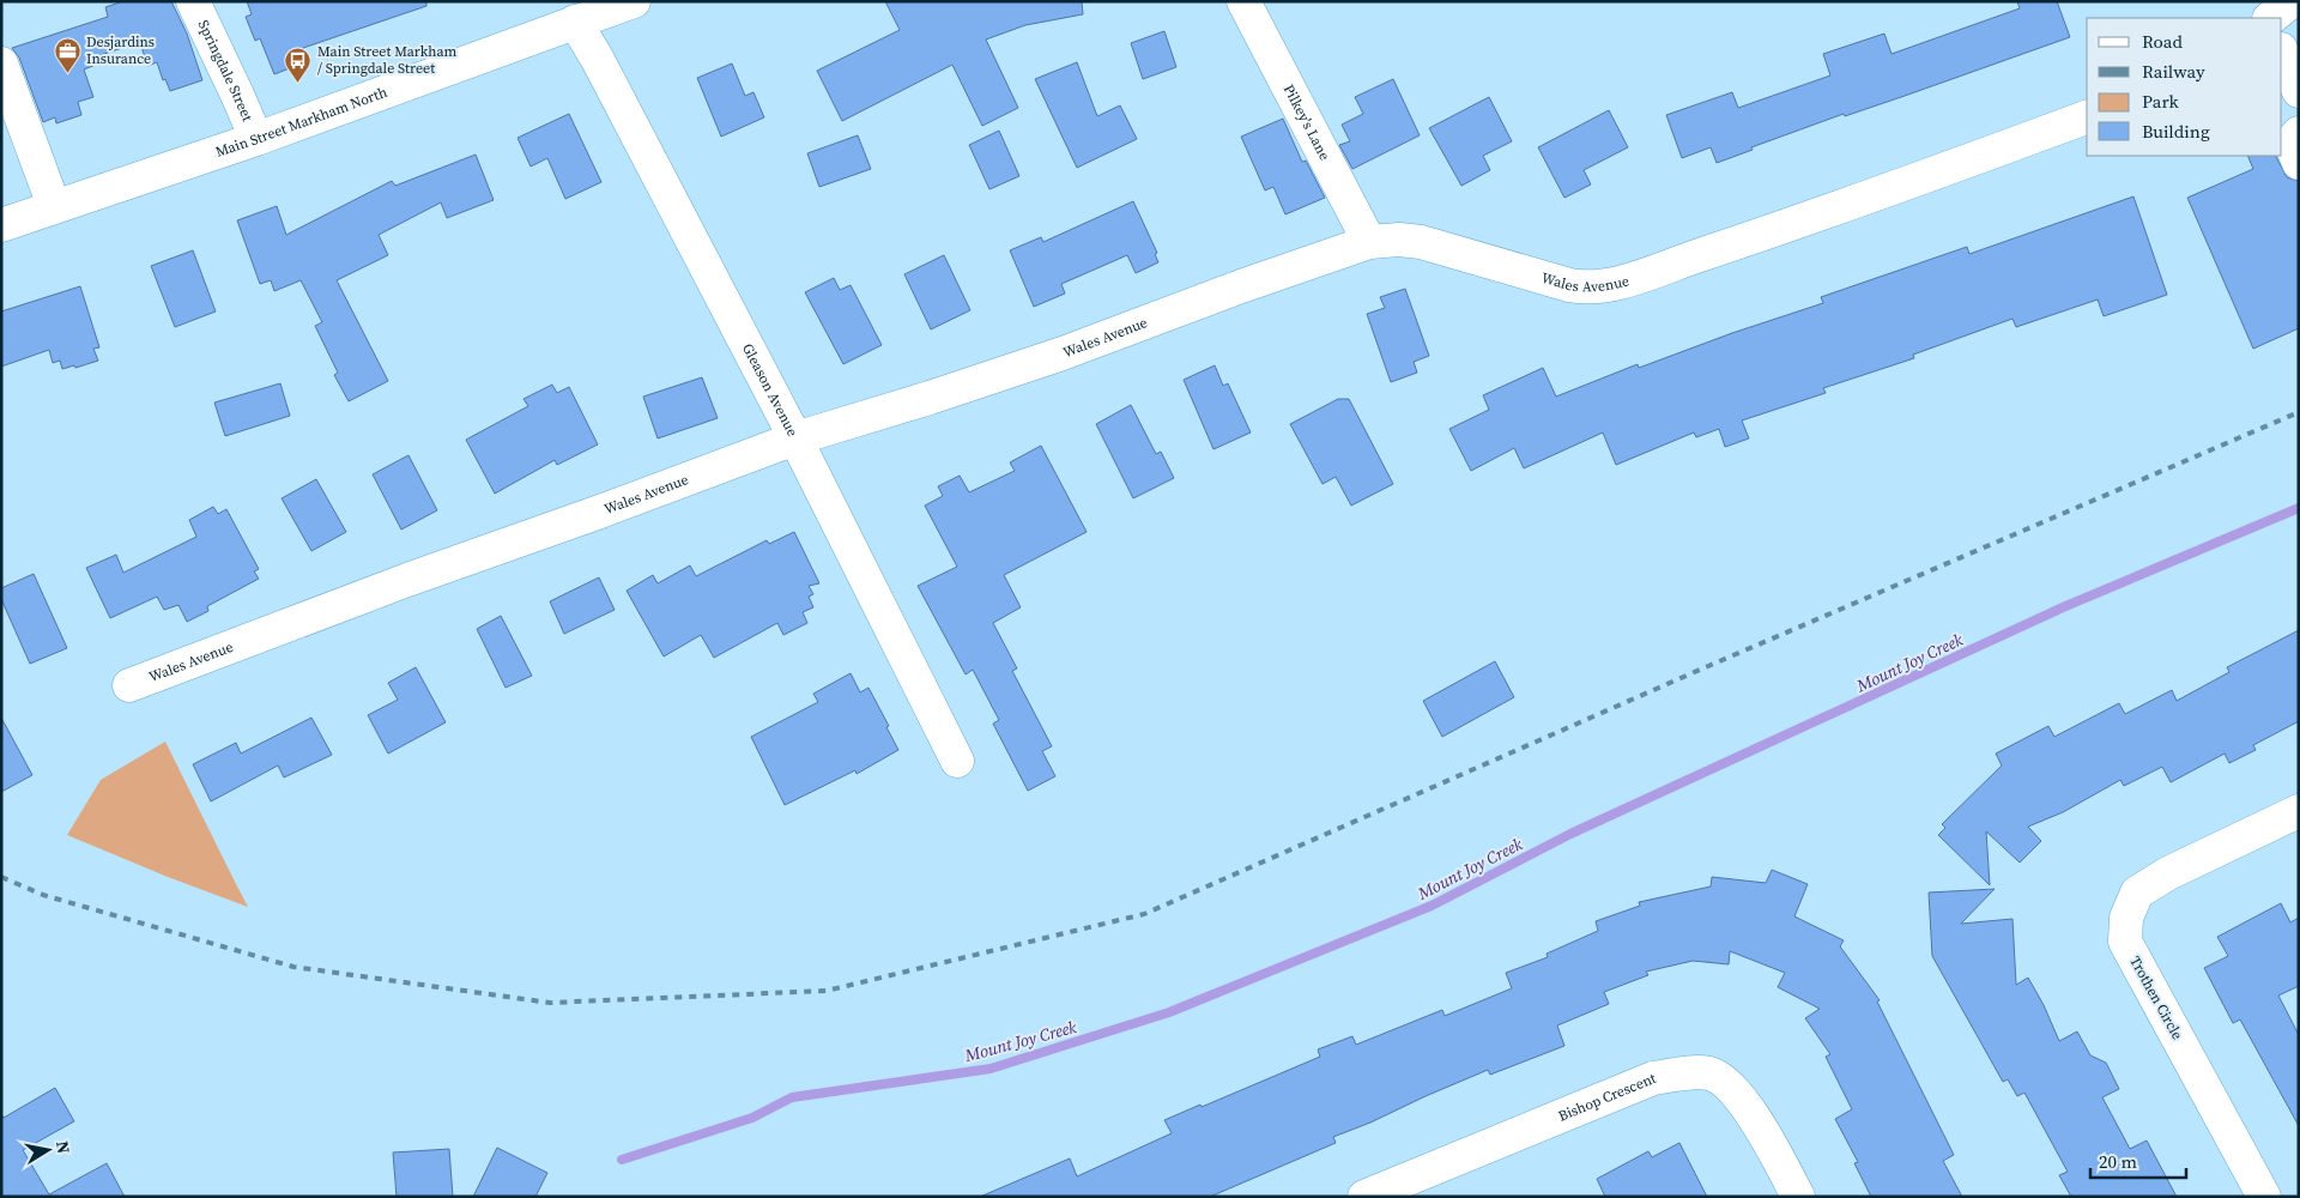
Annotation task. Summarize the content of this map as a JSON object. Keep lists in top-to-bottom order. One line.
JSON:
{"streets":{"street":["Springdale Street","Main Street Markham North","Pilkey's Lane","Wales Avenue","Gleason Avenue","Trothen Circle","Bishop Crescent"]},"crossings":[["Springdale Street","Main Street Markham North"],["Main Street Markham North","Gleason Avenue"],["Pilkey's Lane","Wales Avenue"],["Wales Avenue","Gleason Avenue"]],"water":["Mount Joy Creek"],"places":{"office":["Desjardins Insurance"],"bus stop":["Main Street Markham / Springdale Street"]},"legend":["Road","Railway","Park","Building"],"scale_bar":"20 m","north":"right"}
